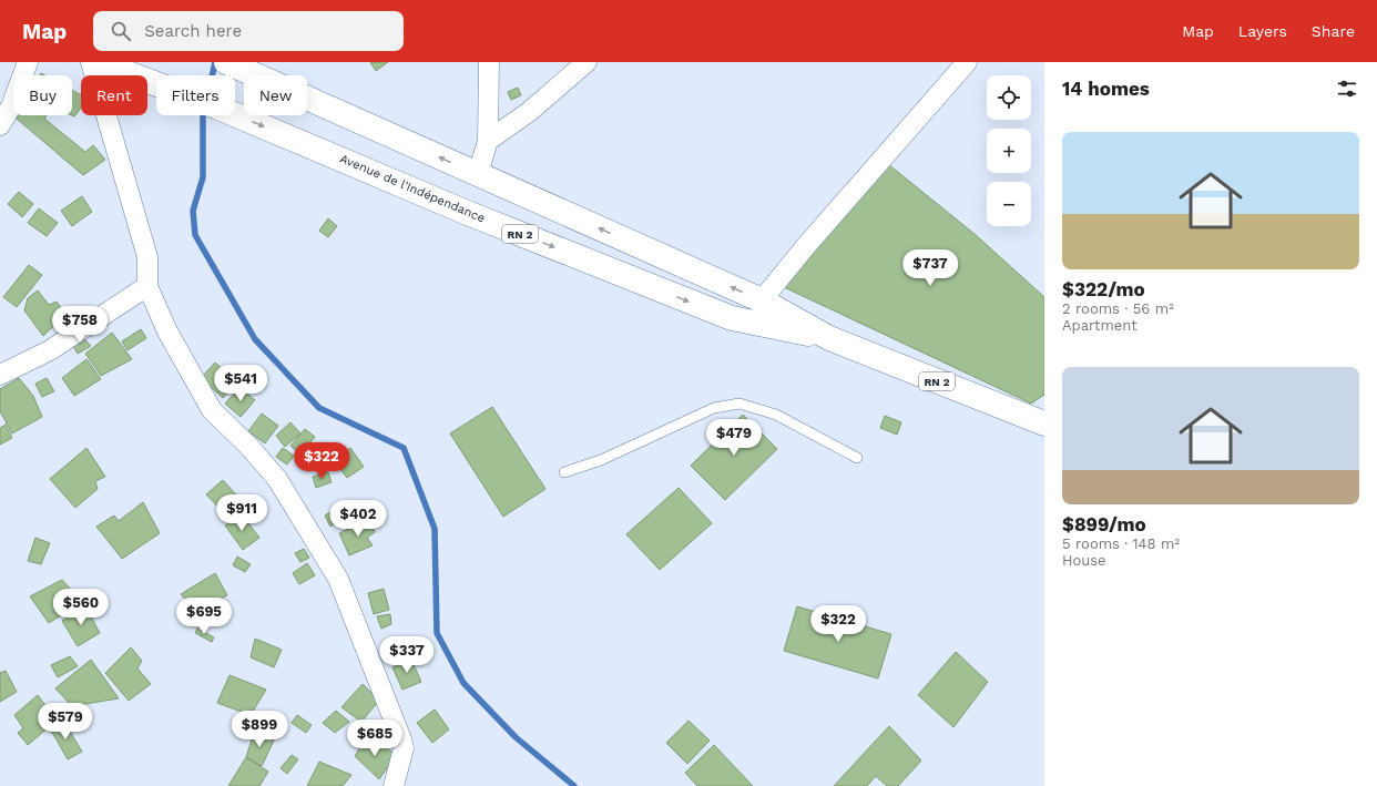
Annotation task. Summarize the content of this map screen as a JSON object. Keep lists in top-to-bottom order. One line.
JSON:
{"streets":{"main road":["Avenue de l'Indépendance","RN 2"]},"page":{"header":"Map","search":"Search here","nav":["Map","Layers","Share"],"heading":"14 homes","map_buttons":["+","−"],"chip":["Buy","Rent","Filters","New"],"list":[{"name":"$322/mo","note":"2 rooms · 56 m² · Apartment"},{"name":"$899/mo","note":"5 rooms · 148 m² · House"}],"price":["$737","$758","$541","$479","$322","$911","$402","$560","$695","$322","$337","$579","$899","$685"]}}
